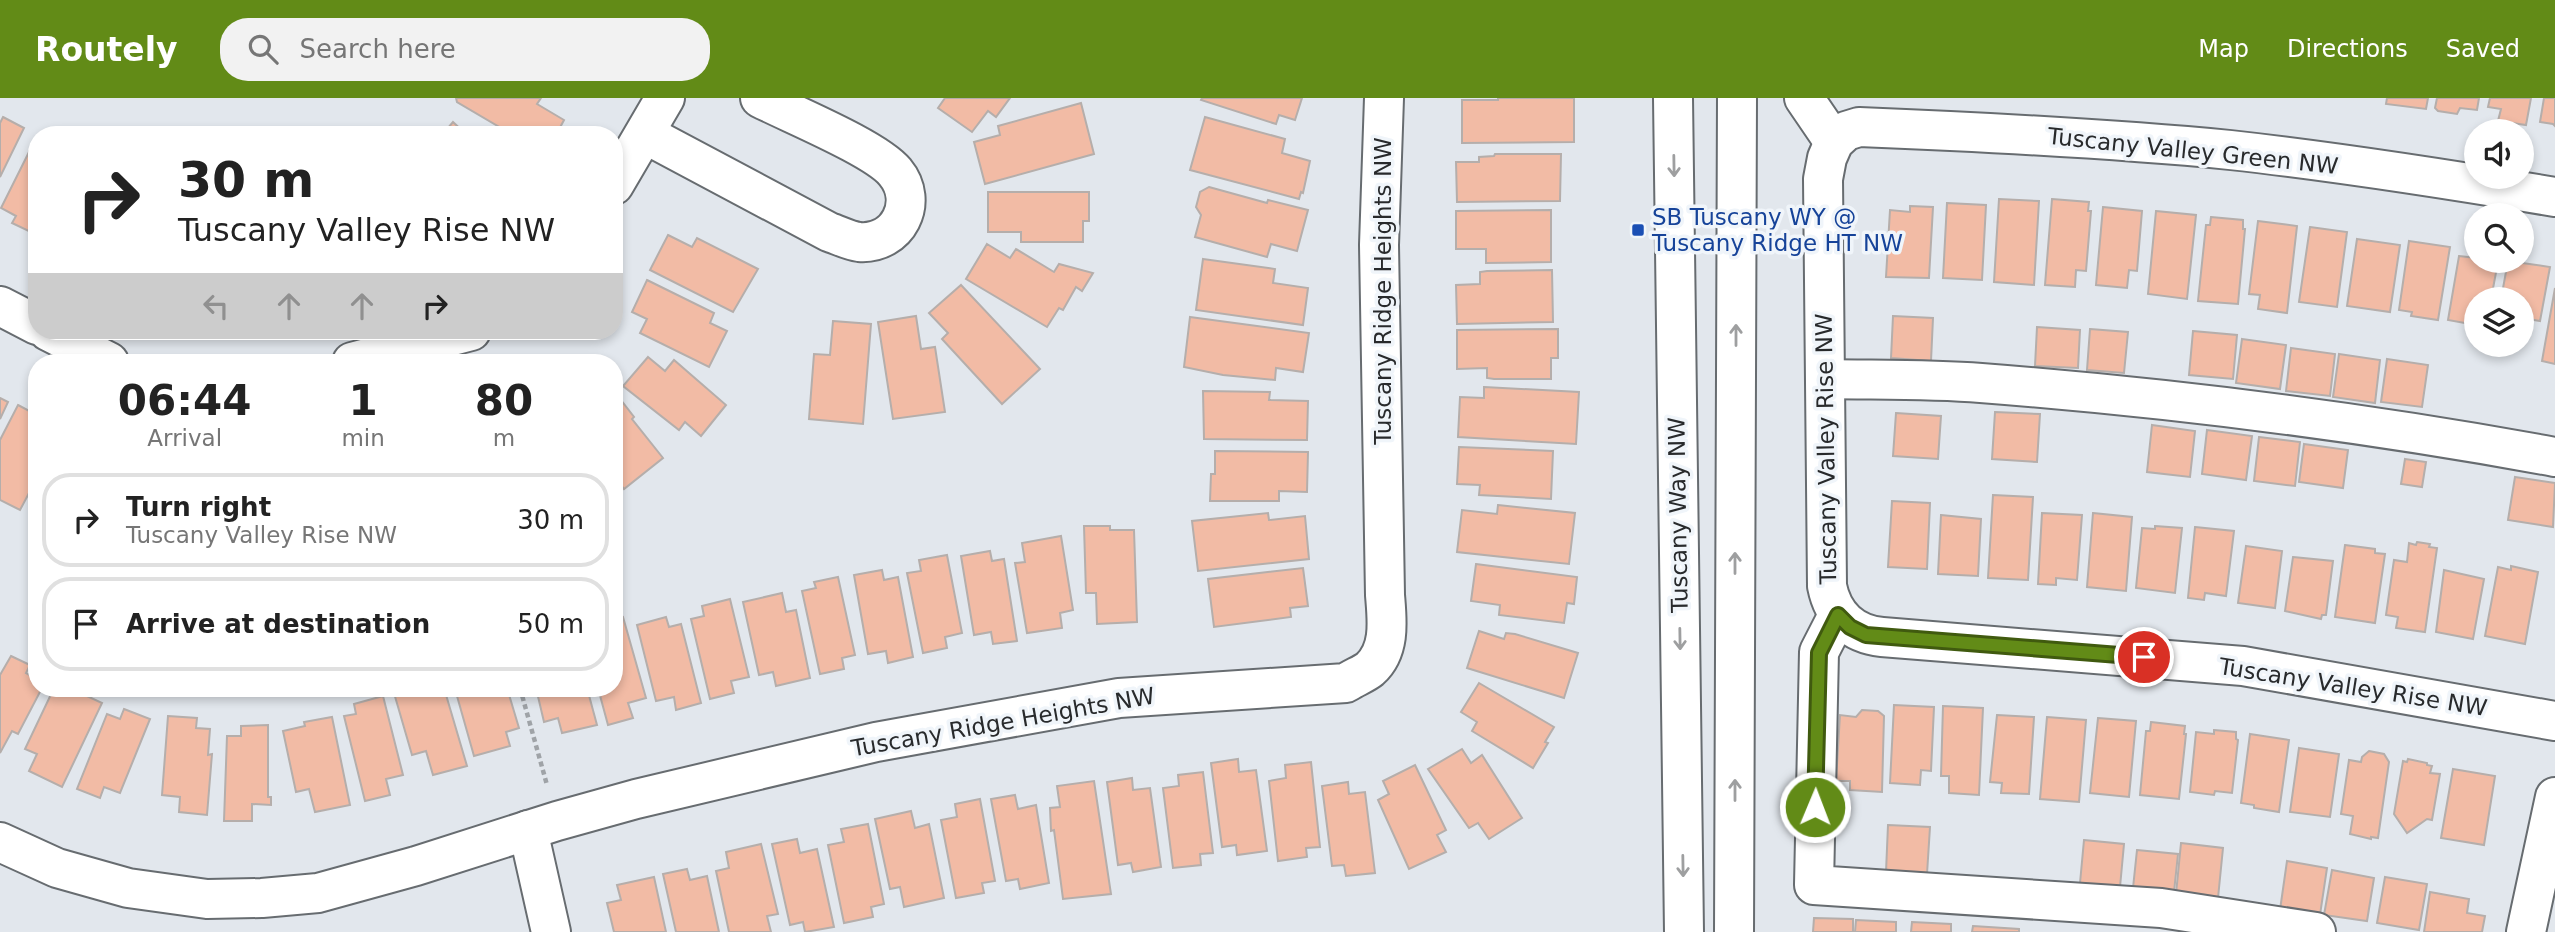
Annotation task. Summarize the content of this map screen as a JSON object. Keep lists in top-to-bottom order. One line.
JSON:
{"streets":{"street":["Tuscany Valley Green NW","Tuscany Ridge Heights NW","Tuscany Valley Rise NW","Tuscany Way NW"]},"crossings":[["Tuscany Valley Green NW","Tuscany Valley Rise NW"]],"places":{"transit":["SB Tuscany WY @ Tuscany Ridge HT NW"]},"page":{"header":"Routely","search":"Search here","nav":["Map","Directions","Saved"],"turn":["30 m","Tuscany Valley Rise NW"],"eta":["06:44","Arrival","1","min","80","m"],"list":[{"name":"Turn right","note":"Tuscany Valley Rise NW","value":"30 m"},{"name":"Arrive at destination","value":"50 m"}]}}
